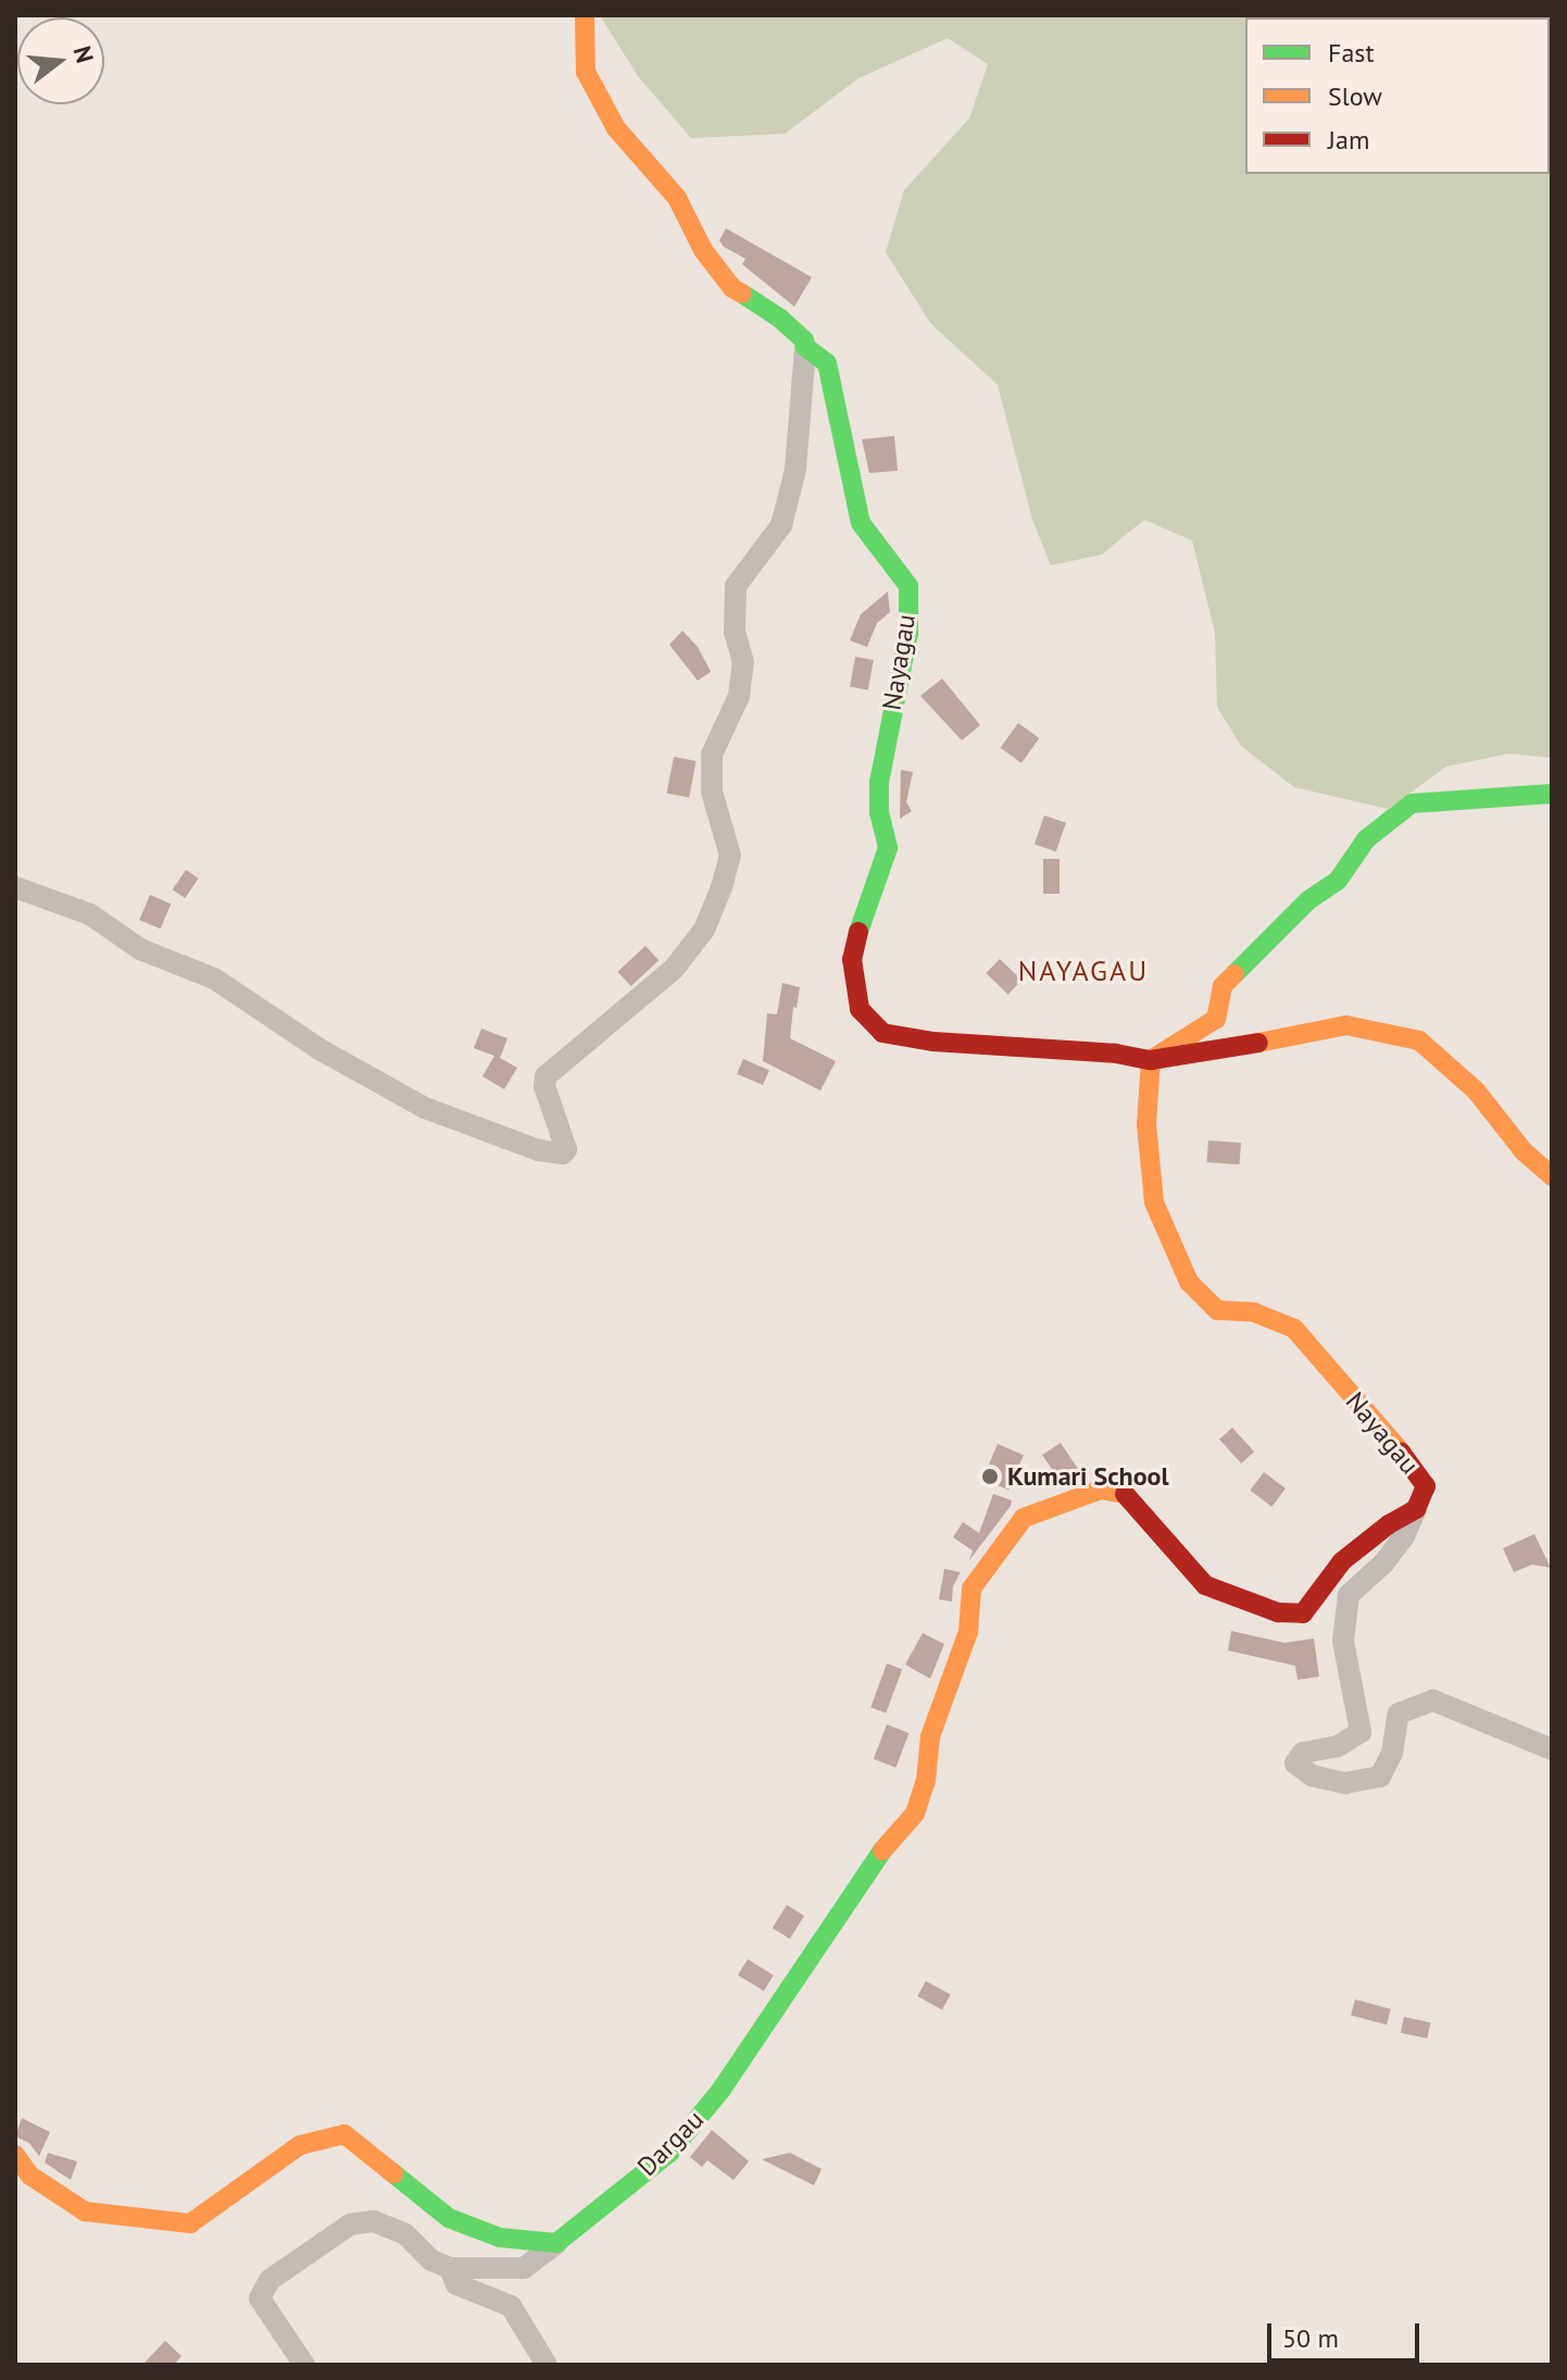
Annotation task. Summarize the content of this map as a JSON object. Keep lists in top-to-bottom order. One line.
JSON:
{"streets":{"street":["Nayagau","Dargau"]},"crossings":[["Nayagau","Dargau"]],"districts":["NAYAGAU"],"places":["Kumari School"],"legend":["Fast","Slow","Jam"],"scale_bar":"50 m","north":"right"}
